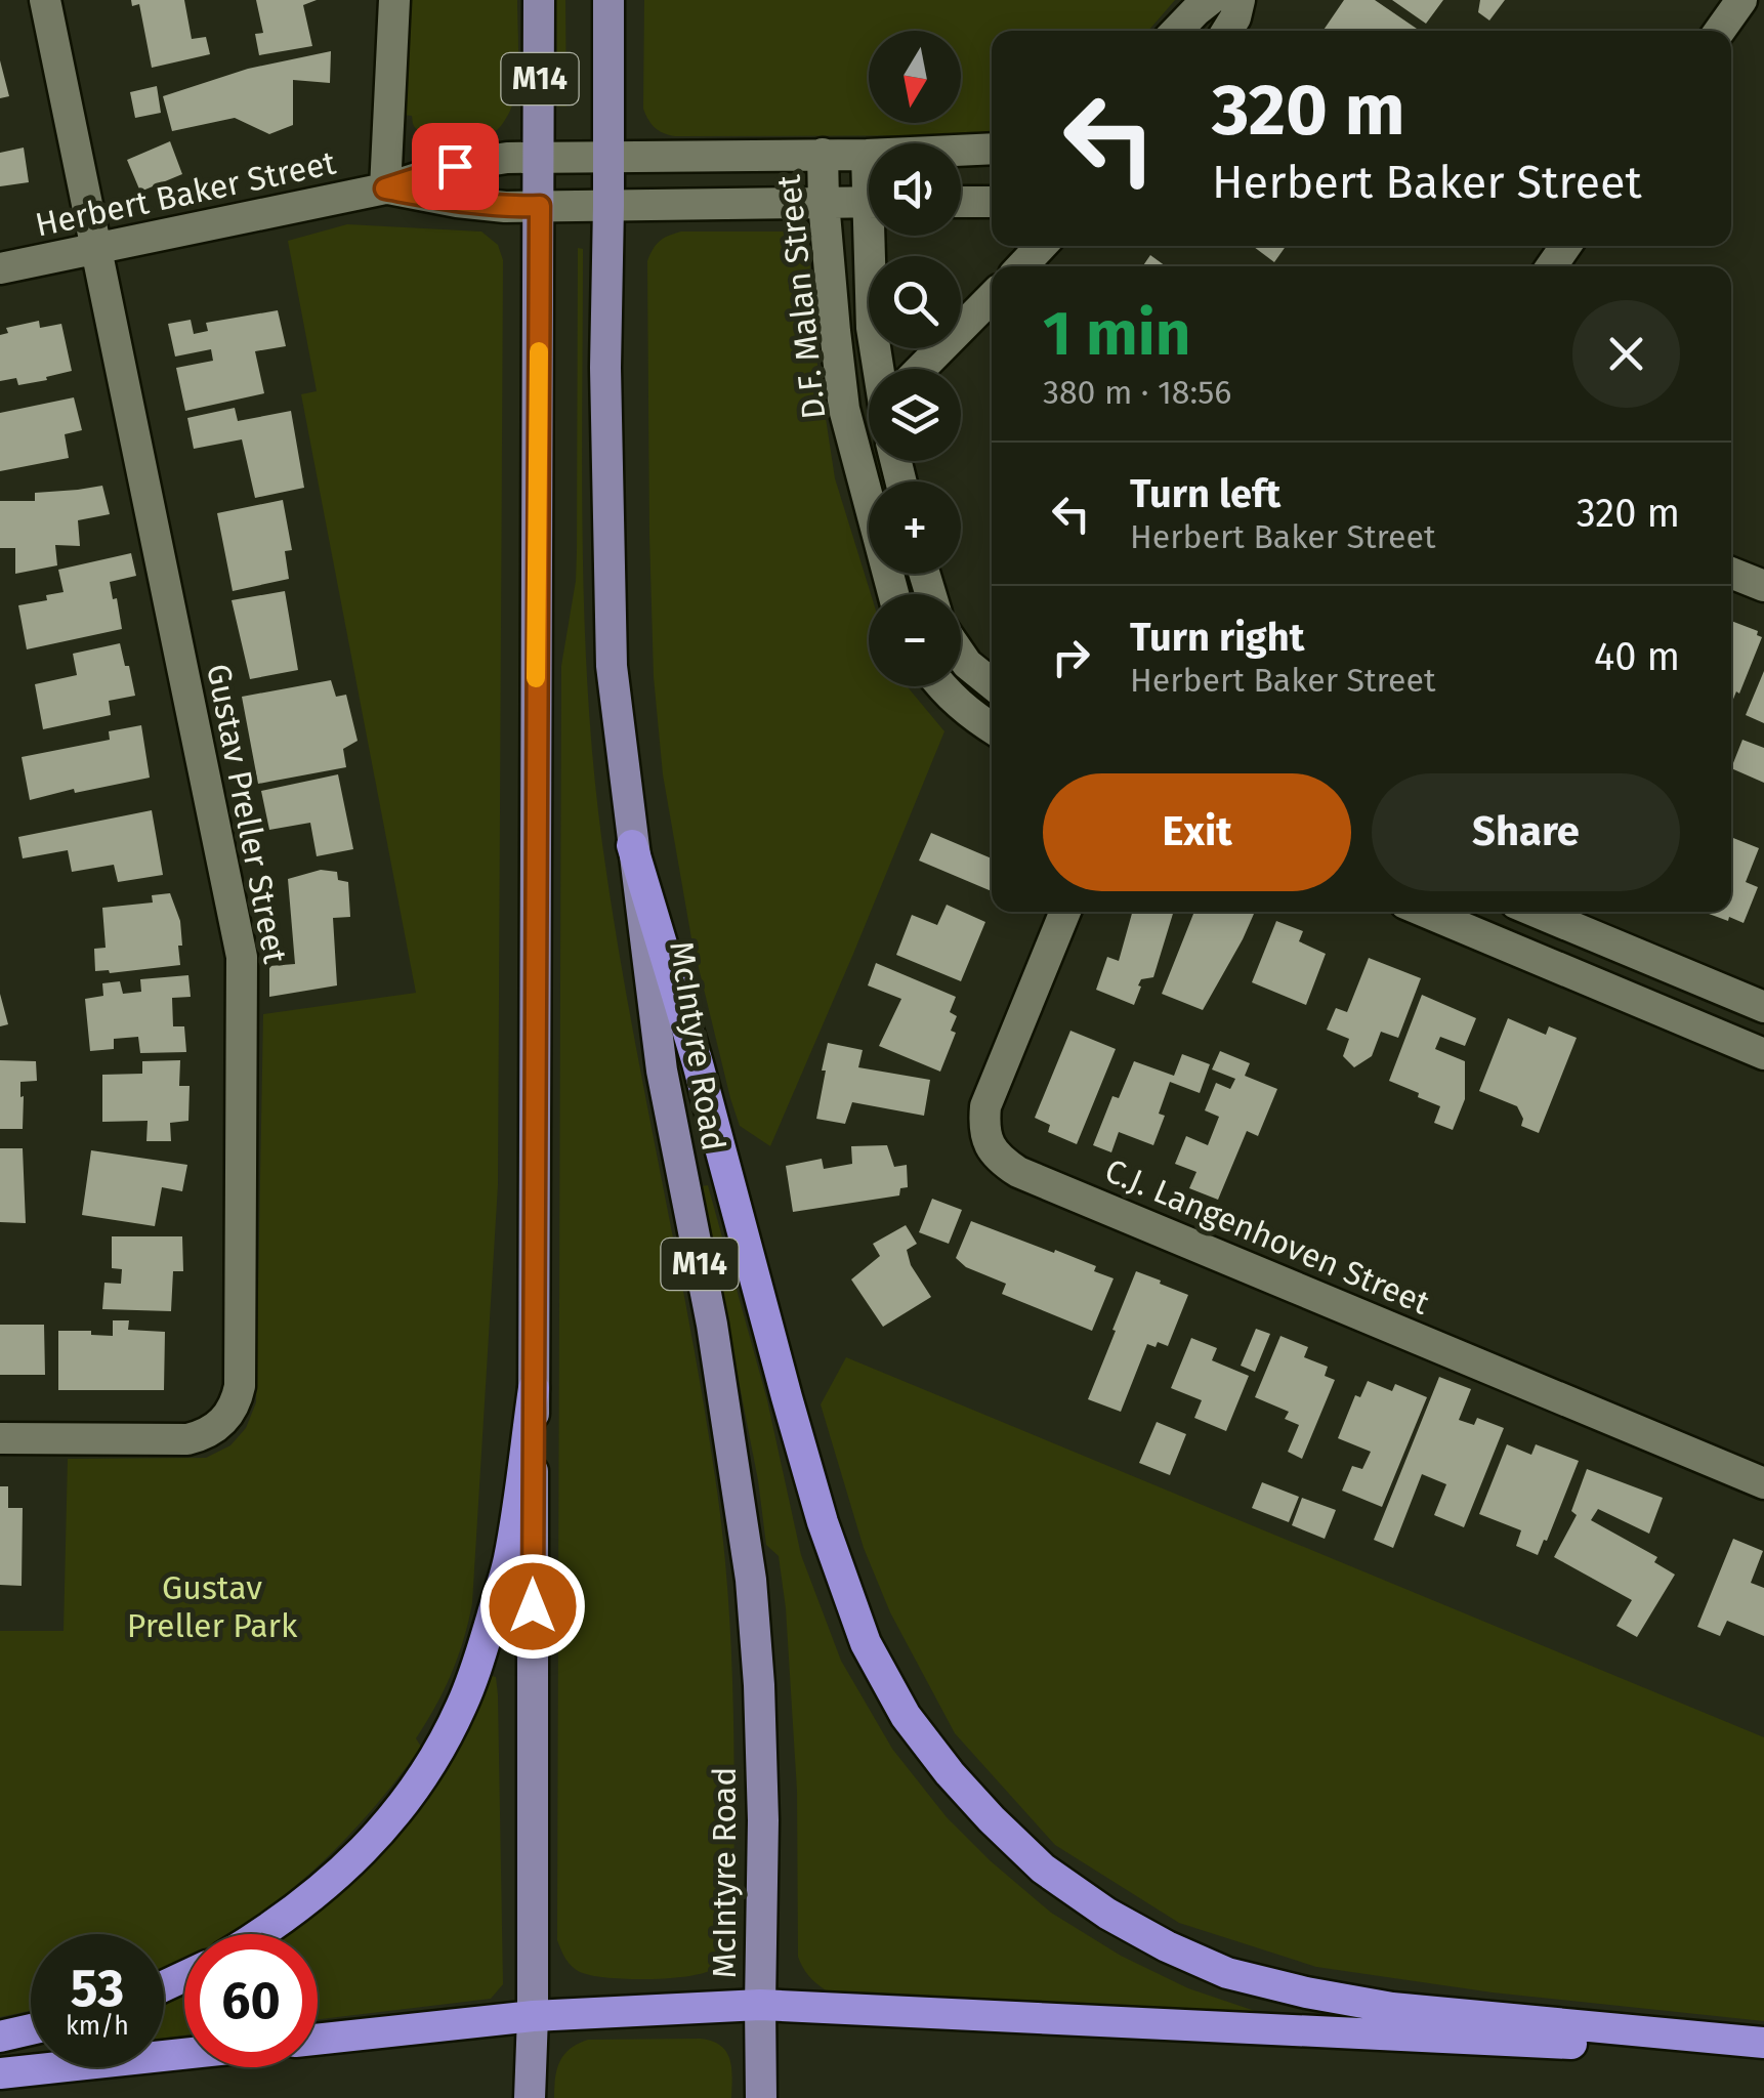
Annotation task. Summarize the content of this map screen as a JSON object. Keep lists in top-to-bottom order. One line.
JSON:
{"streets":{"main road":["M14","McIntyre Road"],"street":["Herbert Baker Street","D.F. Malan Street","Gustav Preller Street","C.J. Langenhoven Street"]},"crossings":[["M14","Herbert Baker Street"],["Herbert Baker Street","D.F. Malan Street"],["Herbert Baker Street","Gustav Preller Street"],["Herbert Baker Street","McIntyre Road"]],"parks":["Gustav Preller Park"],"north":"bottom","page":{"map_buttons":["+","−"],"turn":["320 m","Herbert Baker Street"],"heading":["1 min","380 m · 18:56"],"list":[{"name":"Turn left","note":"Herbert Baker Street","value":"320 m"},{"name":"Turn right","note":"Herbert Baker Street","value":"40 m"}],"buttons":["Exit","Share"],"speed":"53 km/h","limit":"60"}}
